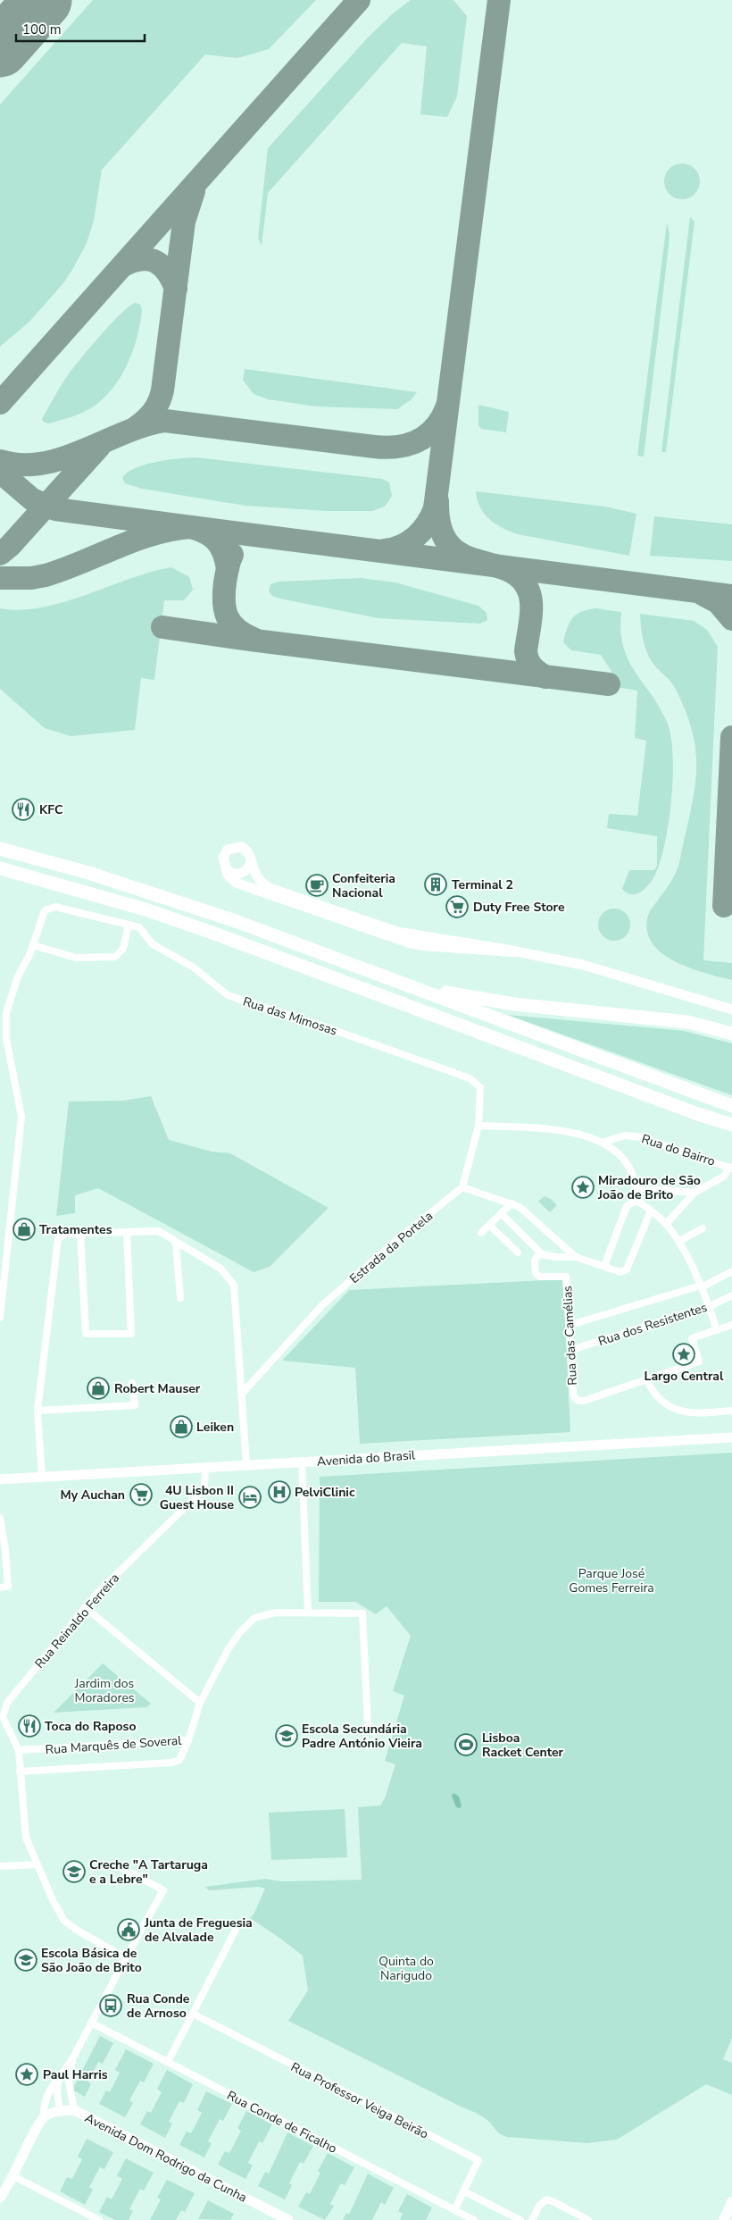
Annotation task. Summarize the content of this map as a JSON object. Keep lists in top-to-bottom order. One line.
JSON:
{"streets":{"street":["Rua das Mimosas","Rua do Bairro","Estrada da Portela","Rua dos Resistentes","Rua das Camélias","Avenida do Brasil","Rua Reinaldo Ferreira","Rua Marquês de Soveral","Rua Professor Veiga Beirão","Rua Conde de Ficalho","Avenida Dom Rodrigo da Cunha"]},"crossings":[["Rua dos Resistentes","Rua das Camélias"],["Avenida do Brasil","Rua Reinaldo Ferreira"],["Rua Professor Veiga Beirão","Rua Conde de Ficalho"]],"parks":["Parque José Gomes Ferreira","Jardim dos Moradores","Quinta do Narigudo"],"places":{"restaurant":["KFC","Toca do Raposo"],"building":["Terminal 2"],"cafe":["Confeiteria Nacional"],"supermarket":["Duty Free Store","My Auchan"],"place":["Miradouro de São João de Brito","Largo Central","Paul Harris"],"shop":["Tratamentes","Robert Mauser","Leiken"],"hospital":["PelviClinic"],"hotel":["4U Lisbon II Guest House"],"school or university":["Escola Secundária Padre António Vieira","Creche \"A Tartaruga e a Lebre\"","Escola Básica de São João de Brito"],"sports":["Lisboa Racket Center"],"public building":["Junta de Freguesia de Alvalade"],"bus stop":["Rua Conde de Arnoso"]},"scale_bar":"100 m"}
